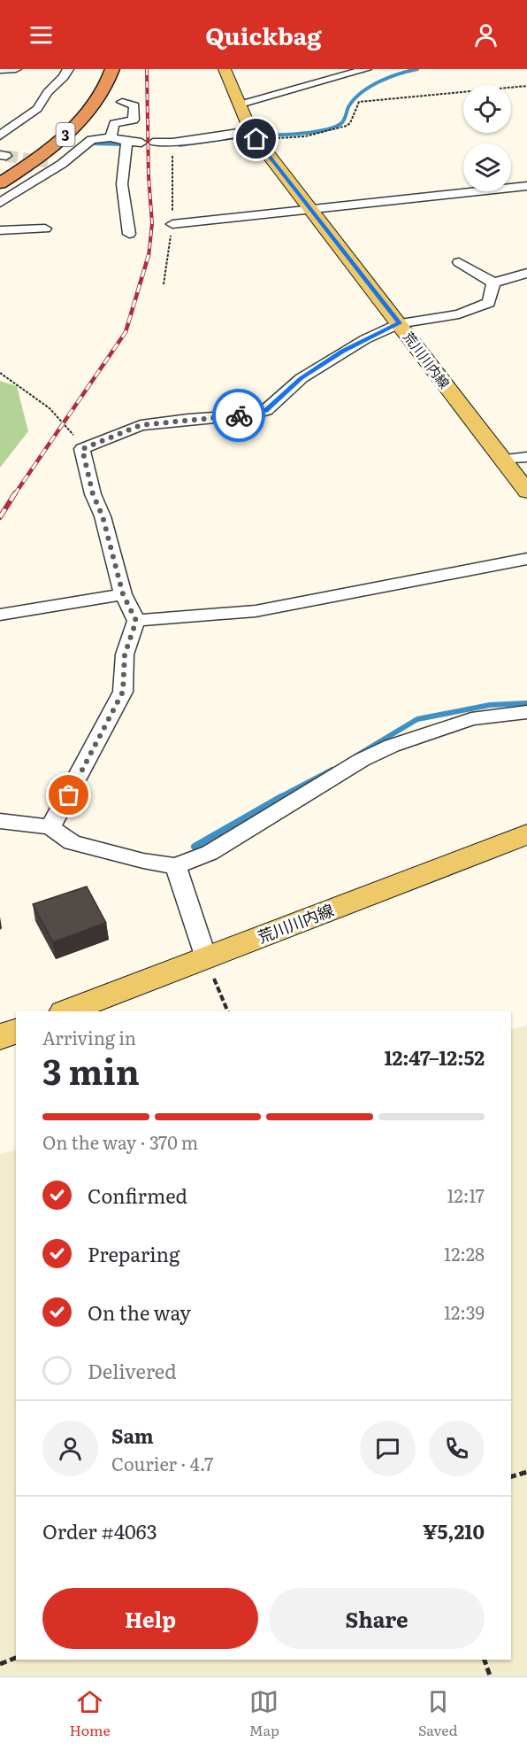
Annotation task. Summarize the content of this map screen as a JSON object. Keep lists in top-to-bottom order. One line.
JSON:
{"streets":{"highway":["3"],"main road":["荒川川内線"]},"page":{"header":"Quickbag","heading":["3 min","Arriving in","12:47–12:52"],"panel":["Sam","Courier · 4.7","Order #4063","¥5,210"],"bar":"On the way · 370 m","list":[["Confirmed","12:17"],["Preparing","12:28"],["On the way","12:39"],"Delivered"],"buttons":["Help","Share"],"tabs":["Home","Map","Saved"]}}
